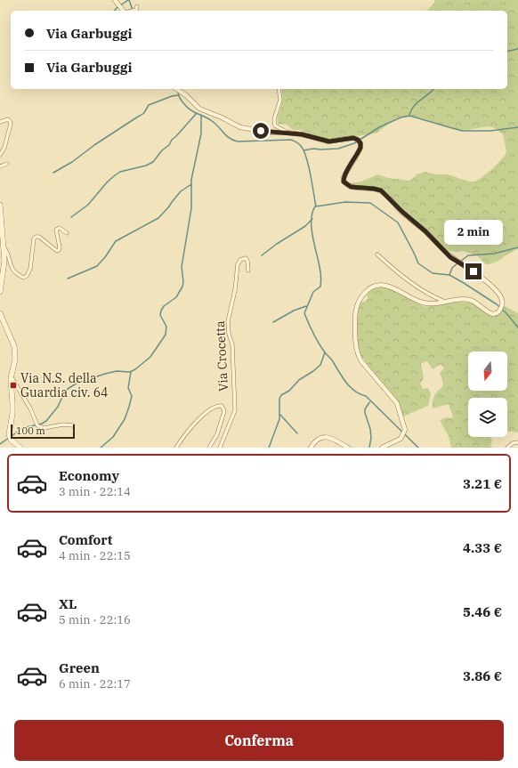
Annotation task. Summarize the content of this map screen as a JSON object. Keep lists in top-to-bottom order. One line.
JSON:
{"streets":{"street":["Via Crocetta"]},"places":{"transit":["Via N.S. della Guardia civ. 64"]},"scale_bar":"100 m","north":"bottom","page":{"banner":["Via Garbuggi","Via Garbuggi"],"bubble":"2 min","scale":"100 m","list":[{"name":"Economy","note":"3 min · 22:14","value":"3.21 €"},{"name":"Comfort","note":"4 min · 22:15","value":"4.33 €"},{"name":"XL","note":"5 min · 22:16","value":"5.46 €"},{"name":"Green","note":"6 min · 22:17","value":"3.86 €"}],"buttons":"Conferma"}}
